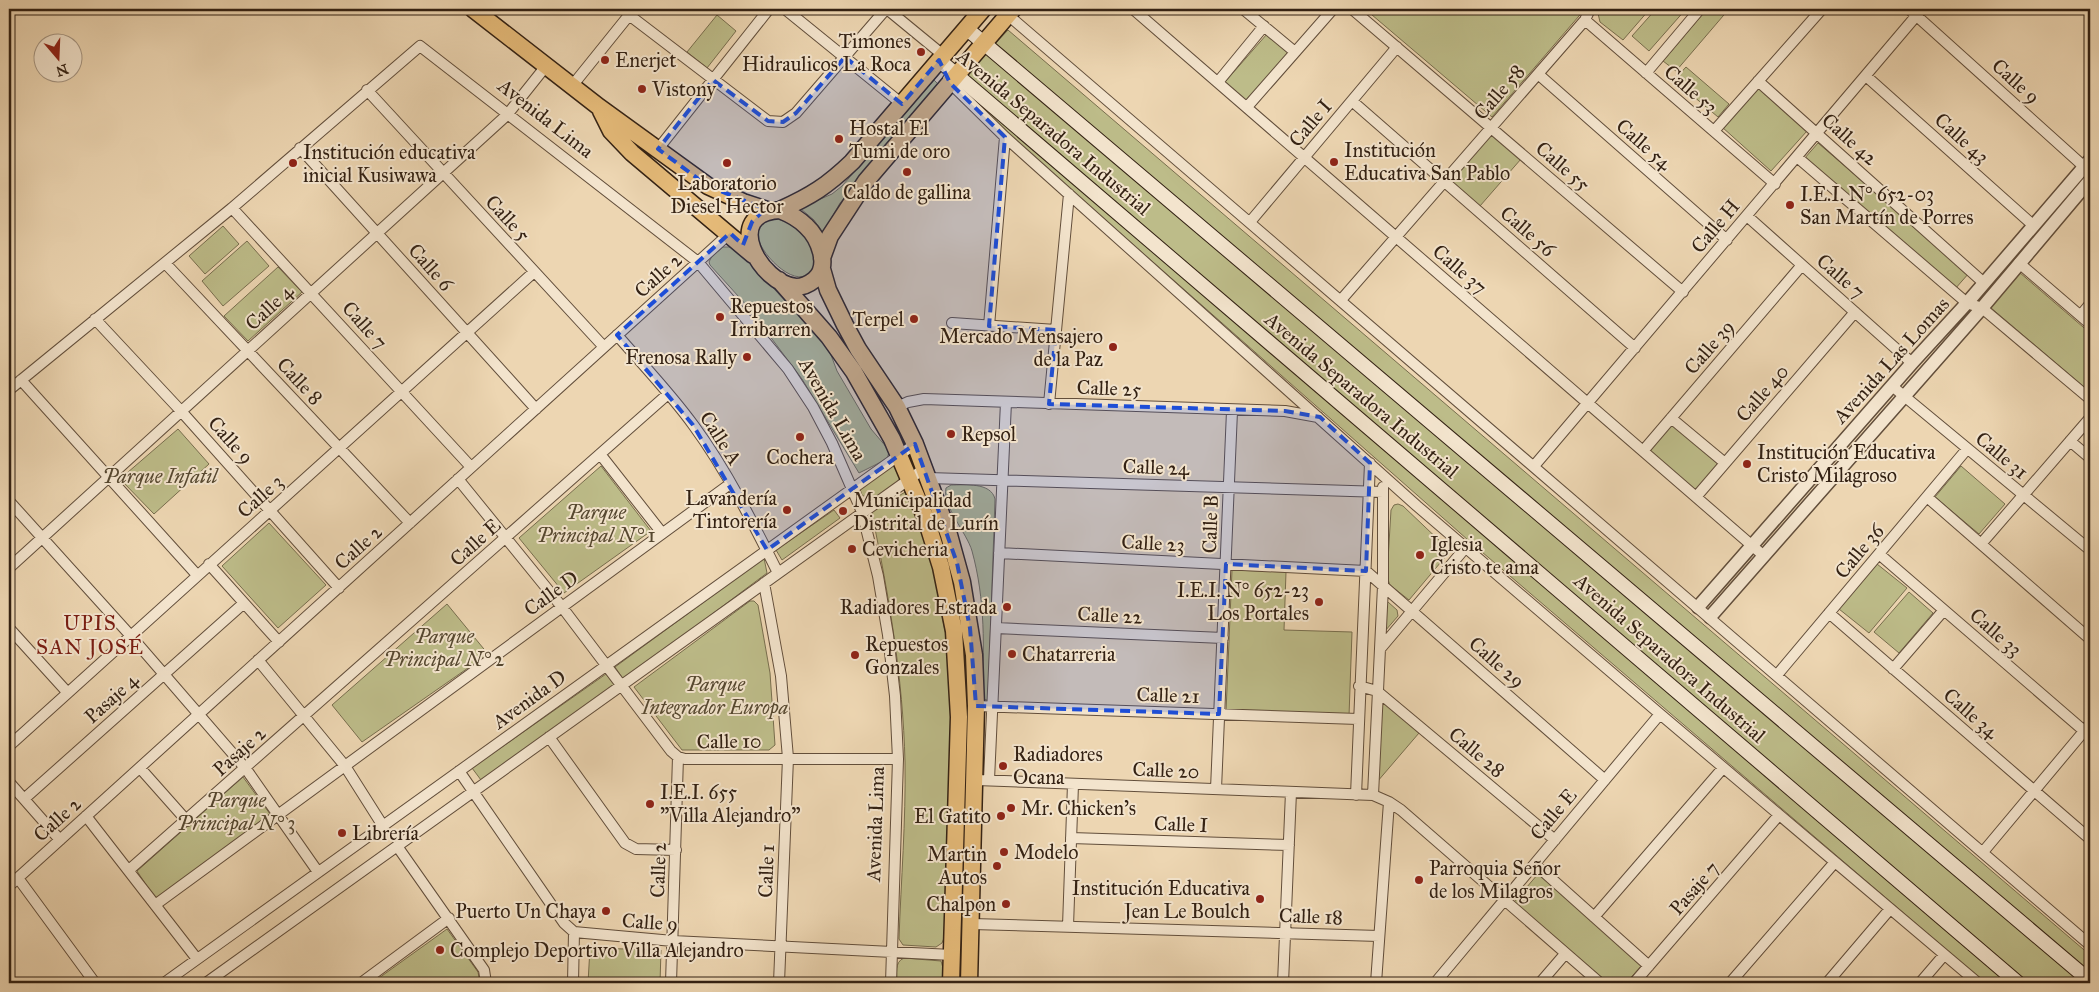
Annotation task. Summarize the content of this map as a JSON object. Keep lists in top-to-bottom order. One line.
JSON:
{"streets":{"main road":["Avenida Lima","Avenida Separadora Industrial"],"street":["Calle 9","Calle 53","Calle 58","Calle I","Calle 43","Calle 42","Calle 54","Calle 55","Calle 5","Calle H","Calle 56","Calle 6","Calle 37","Calle 2","Calle 7","Calle 4","Calle 39","Avenida Las Lomas","Calle 8","Calle 25","Calle 40","Calle A","Calle 31","Calle 24","Calle 3","Calle B","Calle E","Calle 23","Calle 36","Calle D","Calle 22","Calle 33","Calle 29","Calle 21","Pasaje 4","Avenida D","Calle 34","Calle 10","Pasaje 2","Calle 28","Calle 20","Calle 1","Pasaje 7","Calle 18"]},"crossings":[["Calle 9","Avenida Lima"],["Calle 9","Calle H"],["Calle 9","Calle 2"],["Calle 9","Calle 4"],["Calle 9","Avenida Las Lomas"],["Calle 9","Calle 3"],["Calle 9","Calle 1"],["Calle 53","Calle 58"],["Calle 53","Calle H"],["Calle 58","Calle 54"],["Calle 58","Calle 55"],["Calle 58","Calle 56"],["Calle 58","Calle 37"],["Avenida Lima","Calle 5"],["Avenida Lima","Calle 2"],["Avenida Lima","Calle 4"],["Avenida Lima","Avenida D"],["Avenida Lima","Calle 10"],["Calle I","Calle 55"],["Calle I","Calle 56"],["Calle I","Calle 37"],["Avenida Separadora Industrial","Calle 25"],["Avenida Separadora Industrial","Calle E"],["Avenida Separadora Industrial","Pasaje 7"],["Calle 43","Calle H"],["Calle 43","Avenida Las Lomas"],["Calle 42","Calle H"],["Calle 42","Avenida Las Lomas"],["Calle 54","Calle H"],["Calle 55","Calle H"],["Calle 5","Calle 2"],["Calle 5","Calle 4"],["Calle 5","Calle 3"],["Calle H","Calle 56"],["Calle H","Calle 37"],["Calle H","Calle 7"],["Calle 6","Calle 2"],["Calle 6","Calle 4"],["Calle 6","Calle 3"],["Calle 37","Calle 39"],["Calle 37","Avenida Las Lomas"],["Calle 37","Calle 40"],["Calle 2","Calle 7"],["Calle 2","Calle 8"],["Calle 2","Calle A"],["Calle 2","Calle 10"],["Calle 7","Calle 4"],["Calle 7","Calle 39"],["Calle 7","Avenida Las Lomas"],["Calle 7","Calle 40"],["Calle 7","Calle 3"],["Calle 4","Calle 8"],["Avenida Las Lomas","Calle 31"],["Calle 8","Calle 3"],["Calle 25","Calle B"],["Calle A","Calle E"],["Calle A","Calle D"],["Calle A","Avenida D"],["Calle 31","Calle 36"],["Calle 24","Calle B"],["Calle B","Calle 23"],["Calle B","Calle 22"],["Calle B","Calle 21"],["Calle B","Calle 20"],["Calle E","Calle 29"],["Calle E","Pasaje 2"],["Calle E","Calle 28"],["Calle 23","Calle 29"],["Calle 36","Calle 33"],["Calle 36","Calle 34"],["Avenida D","Calle 10"],["Calle 10","Calle 1"]],"districts":["UPIS SAN JOSÉ"],"parks":["Parque Infatil","Parque Principal N° 1","Parque Principal N° 2","Parque Integrador Europa","Parque Principal N° 3"],"places":["Timones Hidraulicos La Roca","Enerjet","Vistony","Hostal El Tumi de oro","Institución Educativa San Pablo","Institución educativa inicial Kusiwawa","Laboratorio Diesel Hector","Caldo de gallina","I.E.I. N° 652-03 San Martín de Porres","Repuestos Irribarren","Terpel","Mercado Mensajero de la Paz","Frenosa Rally","Repsol","Cochera","Institución Educativa Cristo Milagroso","Lavandería Tintorería","Municipalidad Distrital de Lurín","Cevicheria","Iglesia Cristo te ama","I.E.I. N° 652-23 Los Portales","Radiadores Estrada","Chatarreria","Repuestos Gonzales","Radiadores Ocana","I.E.I. 655 \"Villa Alejandro\"","Mr. Chicken's","El Gatito","Librería","Modelo","Martin Autos","Parroquia Señor de los Milagros","Institución Educativa Jean Le Boulch","Chalpon","Puerto Un Chaya","Complejo Deportivo Villa Alejandro"],"north":"bottom"}
